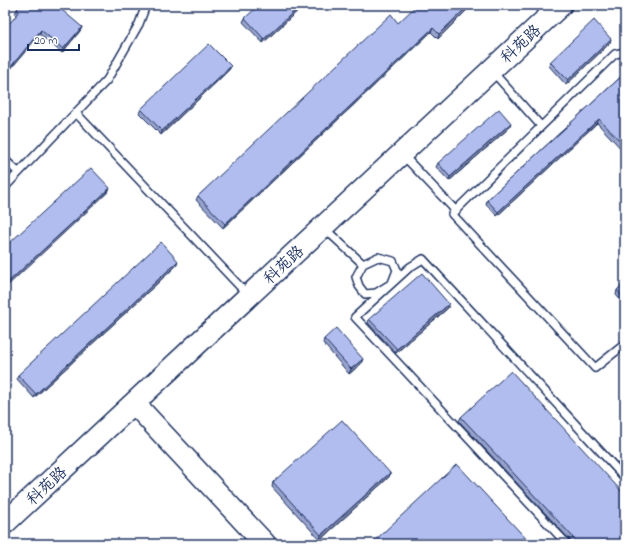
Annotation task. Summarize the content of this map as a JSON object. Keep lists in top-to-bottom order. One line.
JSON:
{"streets":{"street":["科苑路"]},"scale_bar":"20 m"}
